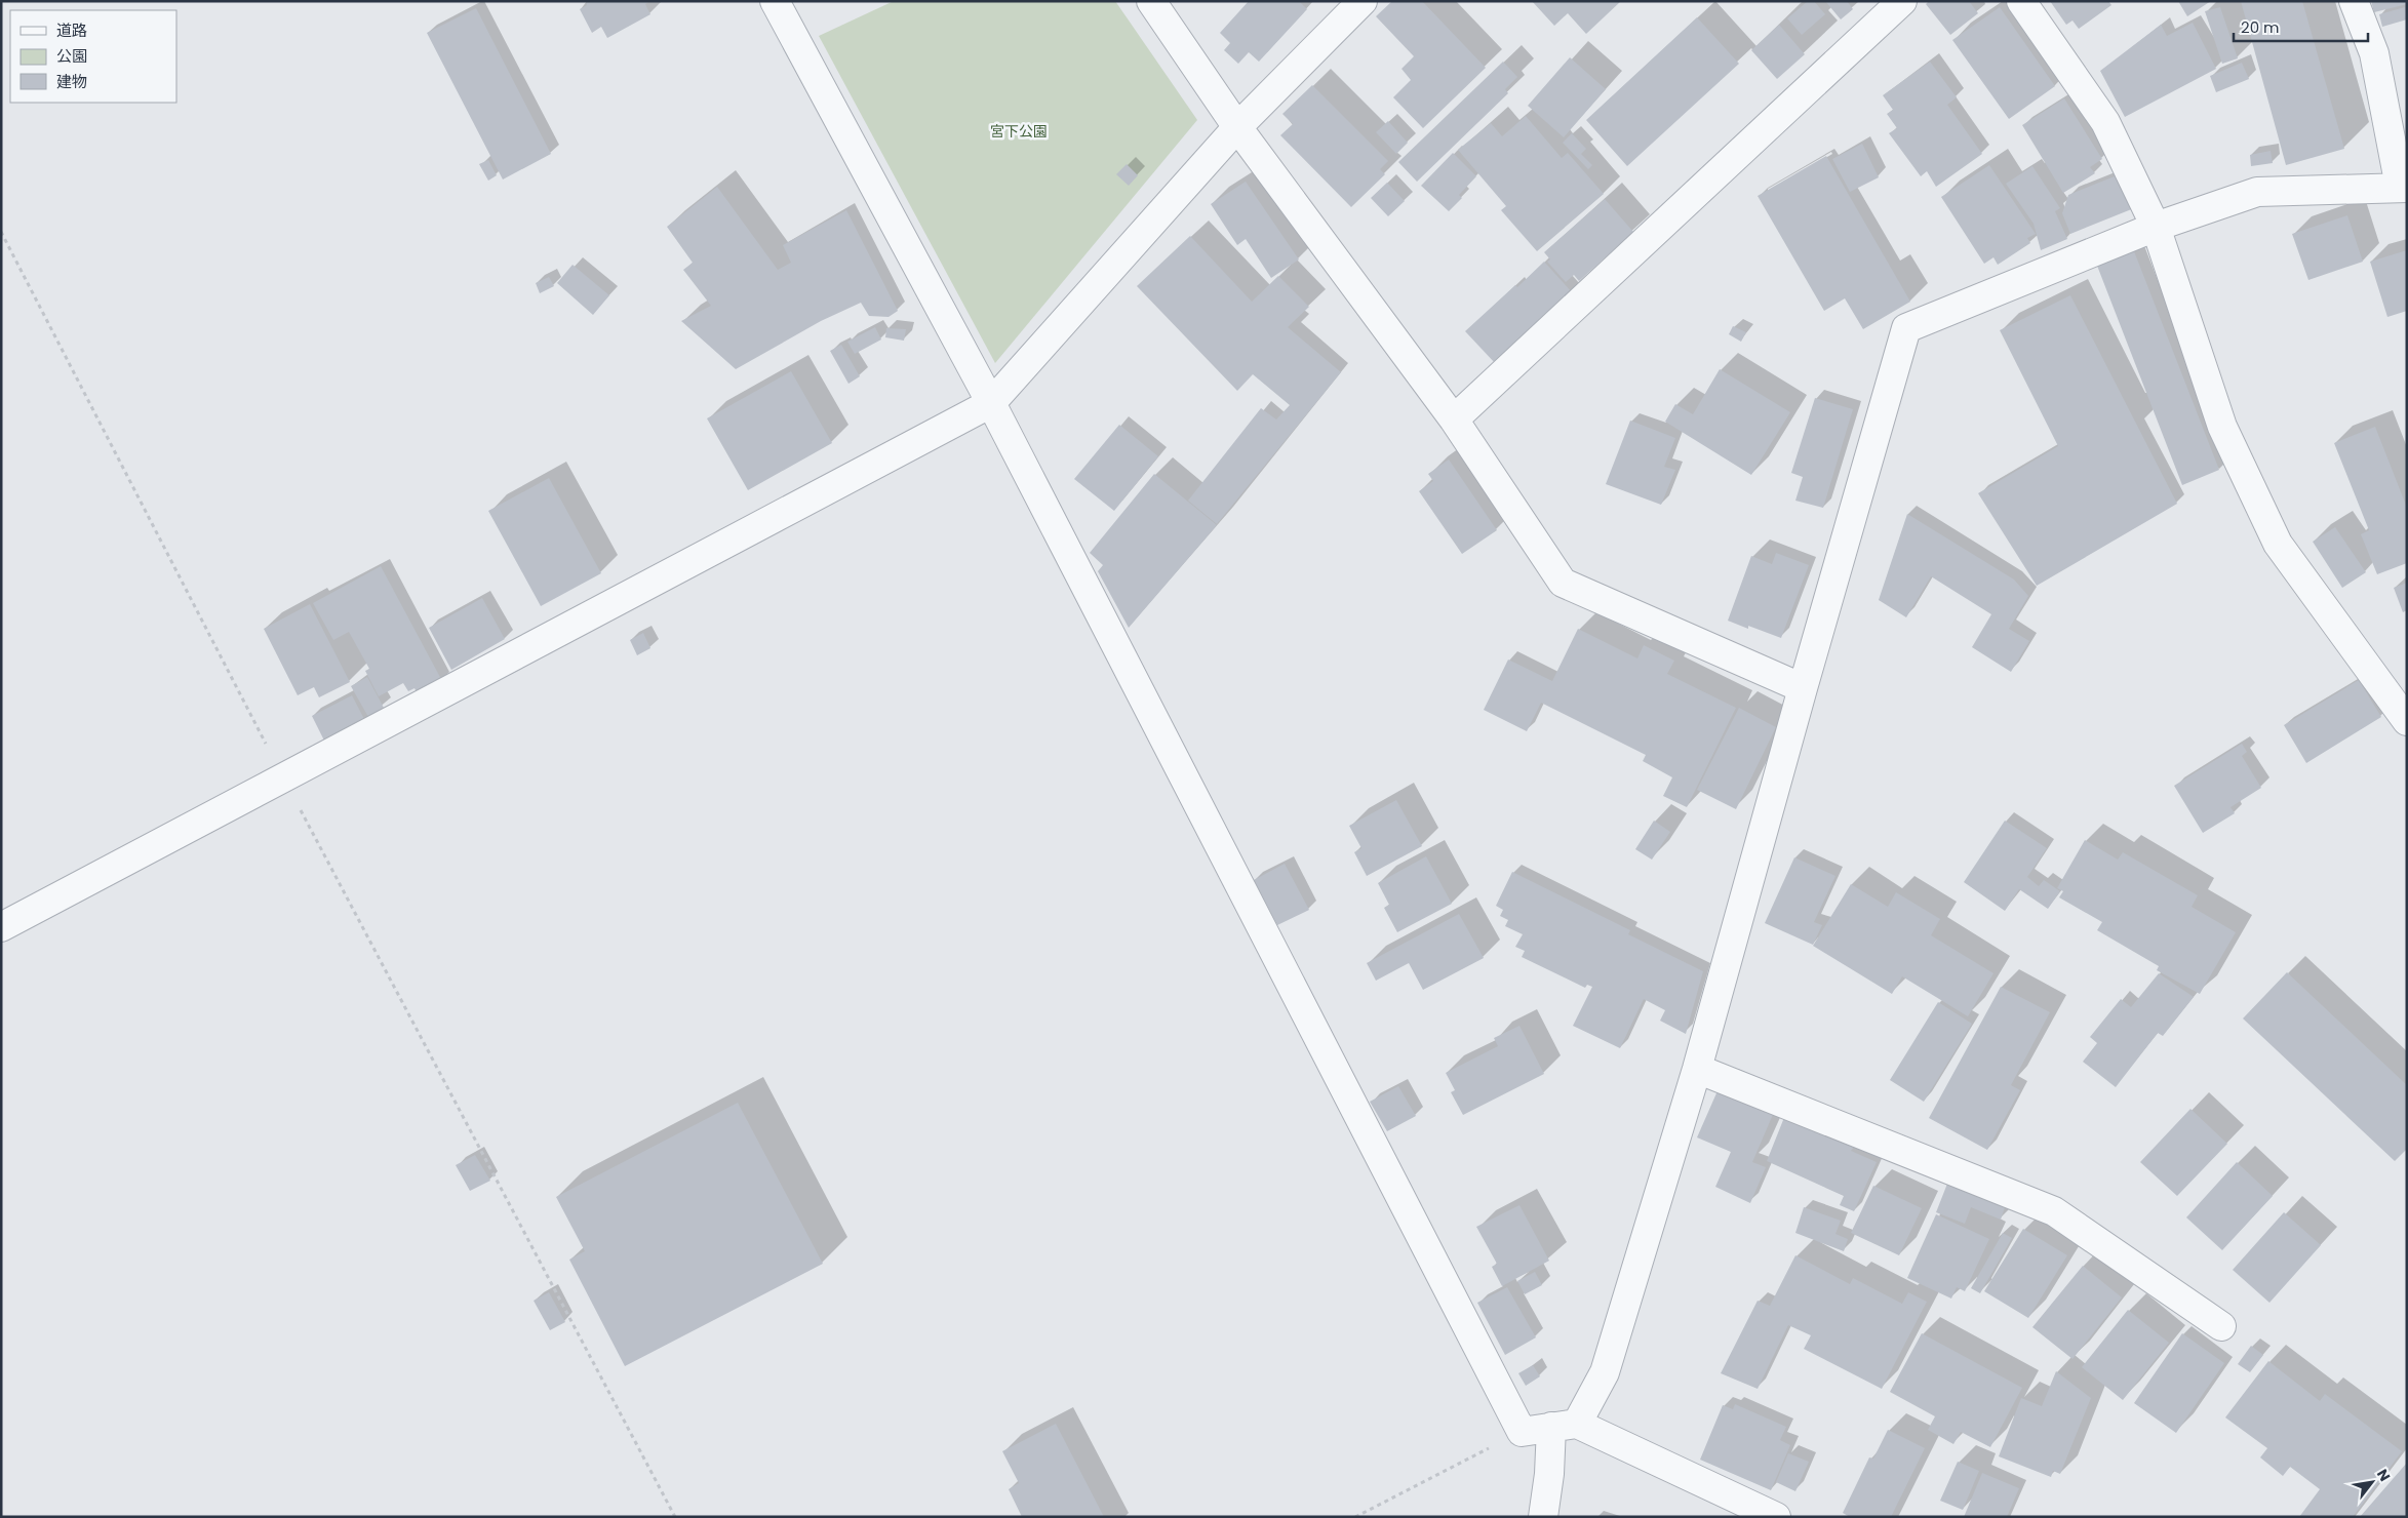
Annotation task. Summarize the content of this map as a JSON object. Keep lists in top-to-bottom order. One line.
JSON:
{"parks":["宮下公園"],"legend":["道路","公園","建物"],"scale_bar":"20 m","north":"top right"}
